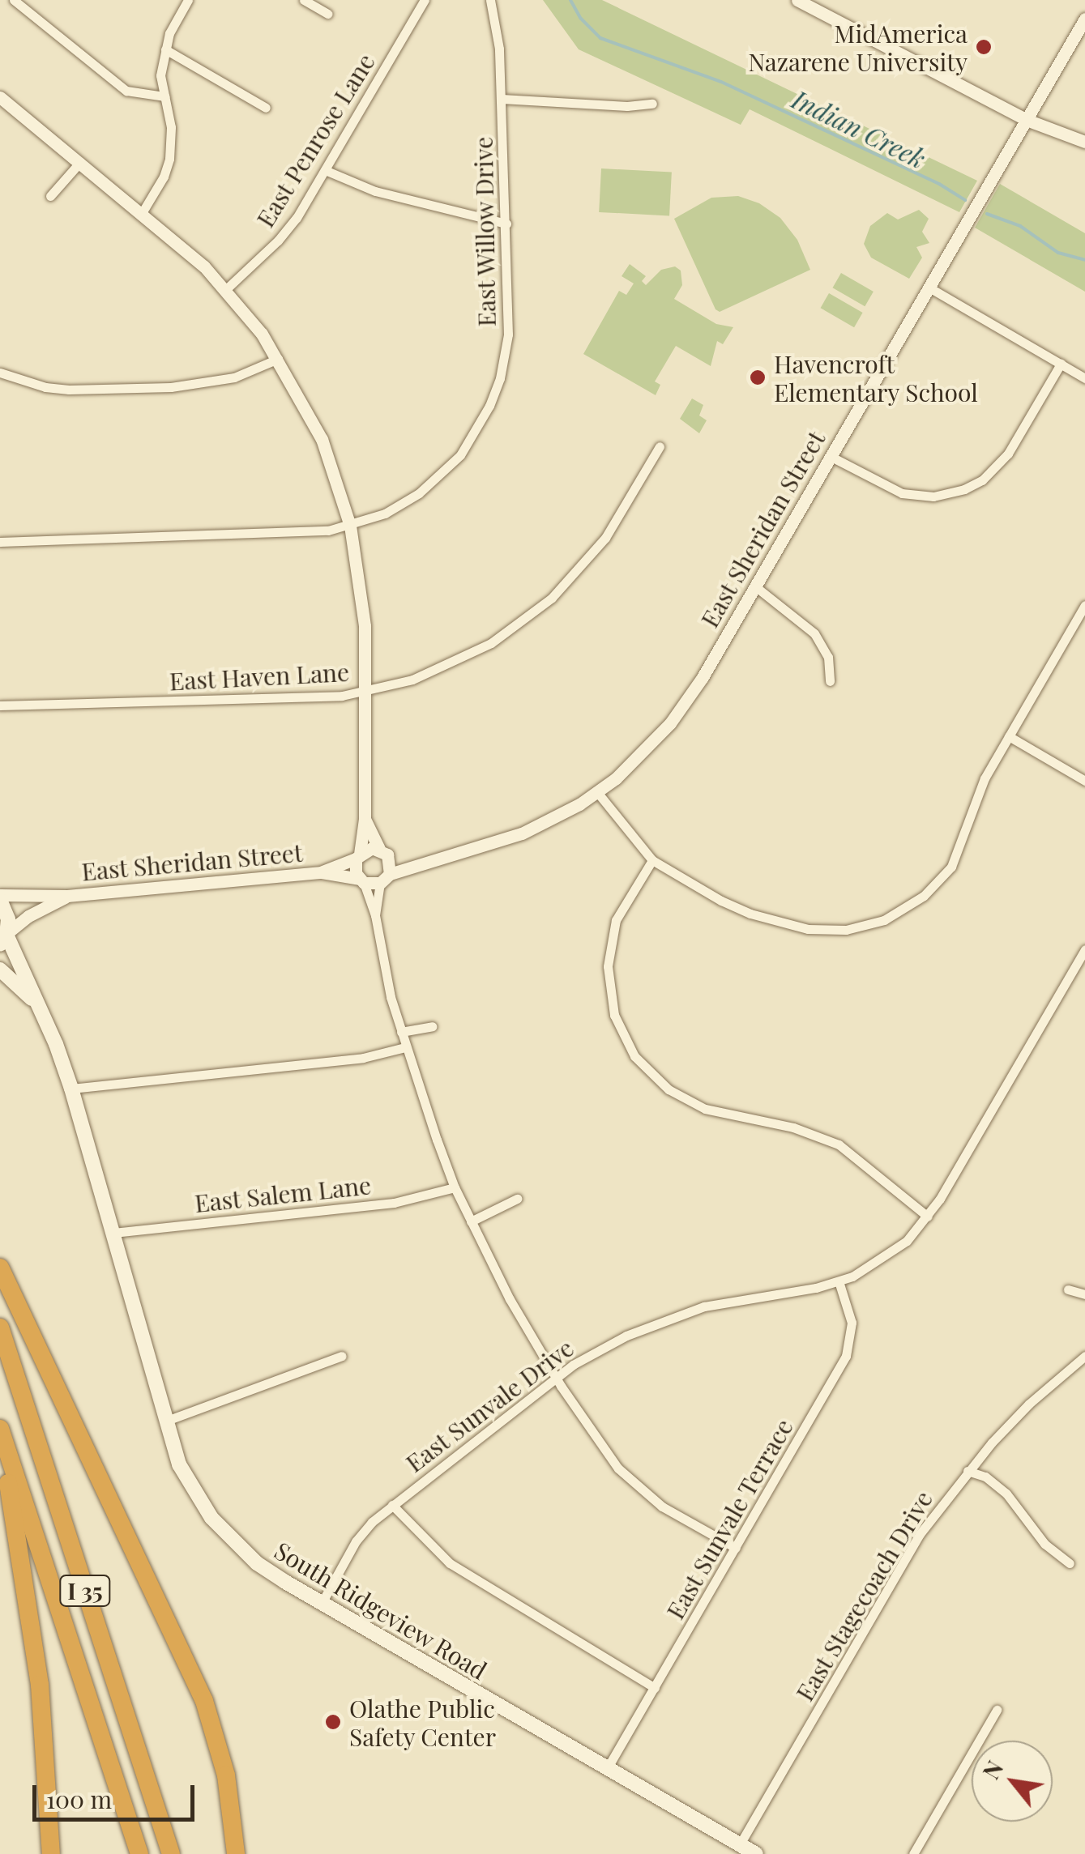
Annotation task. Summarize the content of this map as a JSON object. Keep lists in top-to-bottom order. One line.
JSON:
{"streets":{"highway":["I 35"],"main road":["South Ridgeview Road"],"street":["East Penrose Lane","East Willow Drive","East Sheridan Street","East Haven Lane","East Salem Lane","East Sunvale Drive","East Sunvale Terrace","East Stagecoach Drive"]},"crossings":[["East Sheridan Street","South Ridgeview Road"],["East Salem Lane","South Ridgeview Road"],["East Sunvale Drive","East Sunvale Terrace"],["East Sunvale Drive","South Ridgeview Road"],["East Sunvale Terrace","South Ridgeview Road"],["East Stagecoach Drive","South Ridgeview Road"]],"water":["Indian Creek"],"places":["MidAmerica Nazarene University","Havencroft Elementary School","Olathe Public Safety Center"],"scale_bar":"100 m","north":"top left"}
